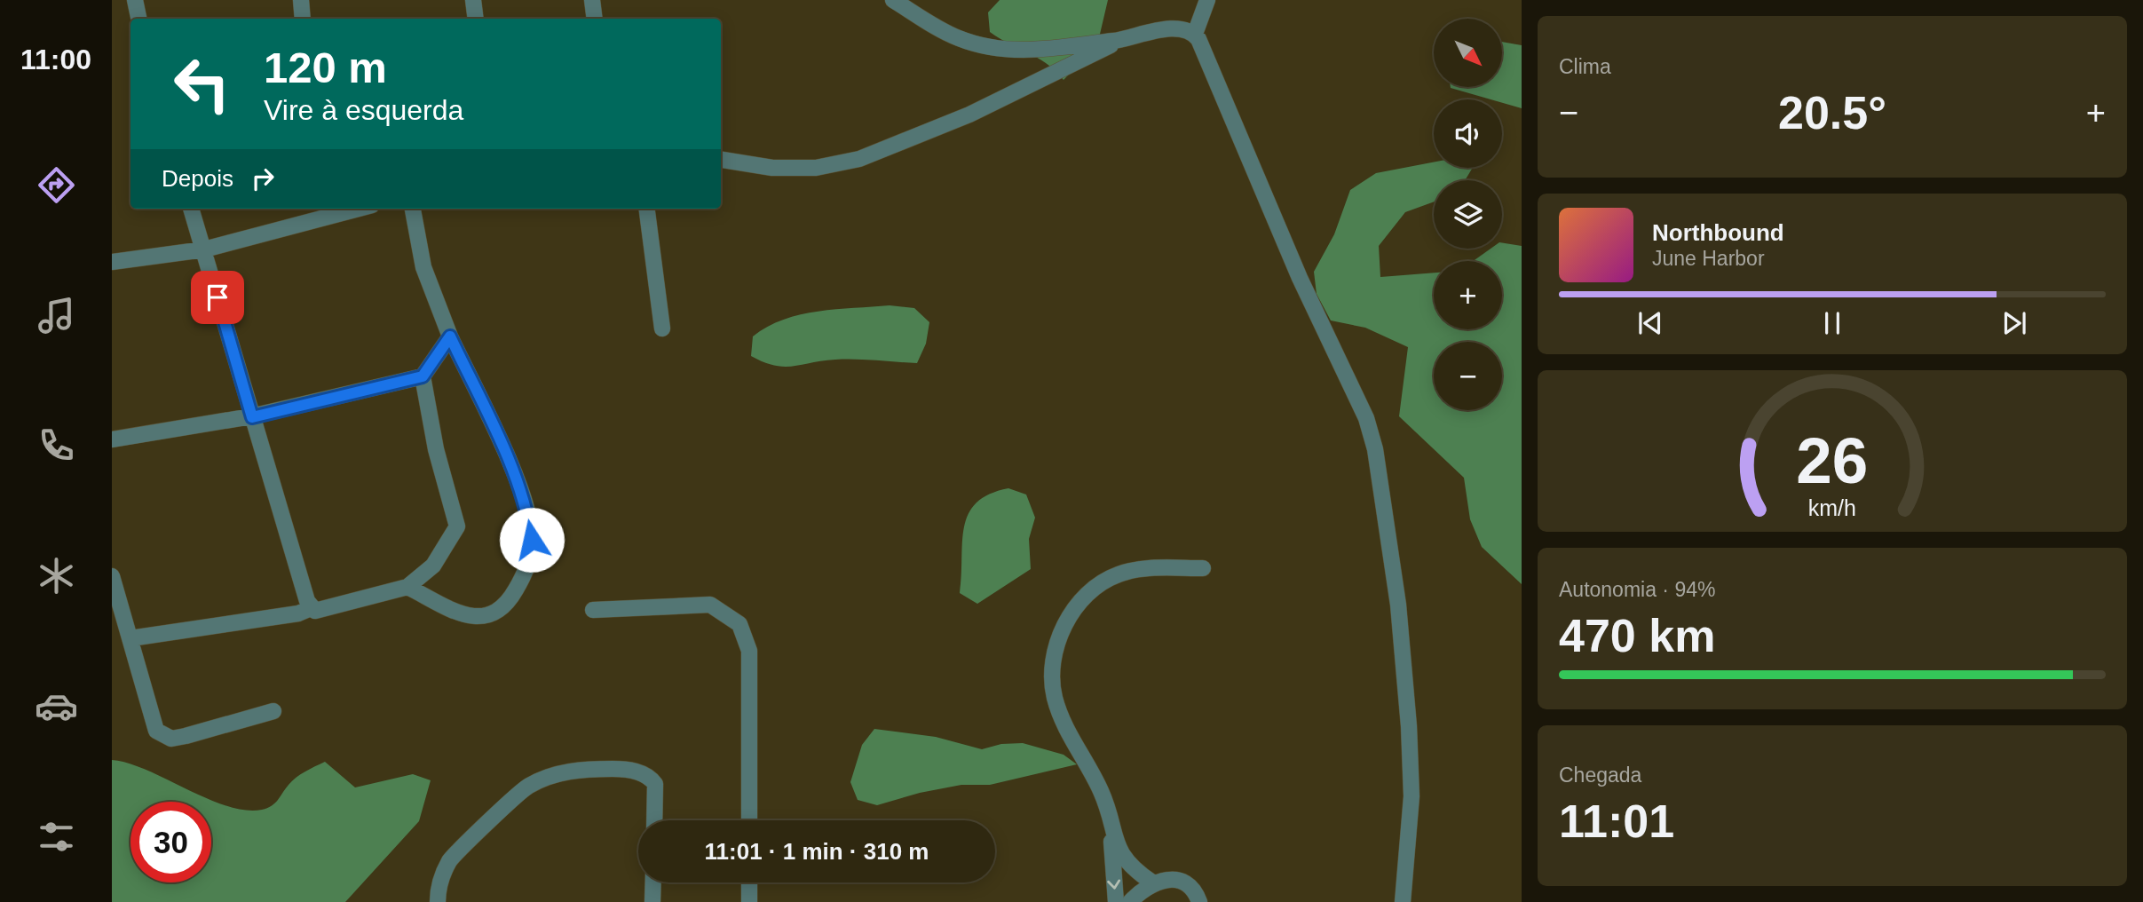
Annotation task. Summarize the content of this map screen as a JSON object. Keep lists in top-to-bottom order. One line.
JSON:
{"north":"bottom right","page":{"tabs":"11:00","tile":["Clima",["Autonomia · 94%","470 km"],["Chegada","11:01"]],"map_buttons":["+","−"],"turn":["120 m","Vire à esquerda"],"heat":["−","20.5°","+"],"then":"Depois","song":["Northbound","June Harbor"],"limit":"30","trip":"11:01 · 1 min · 310 m","gauge":["26","km/h"]}}
